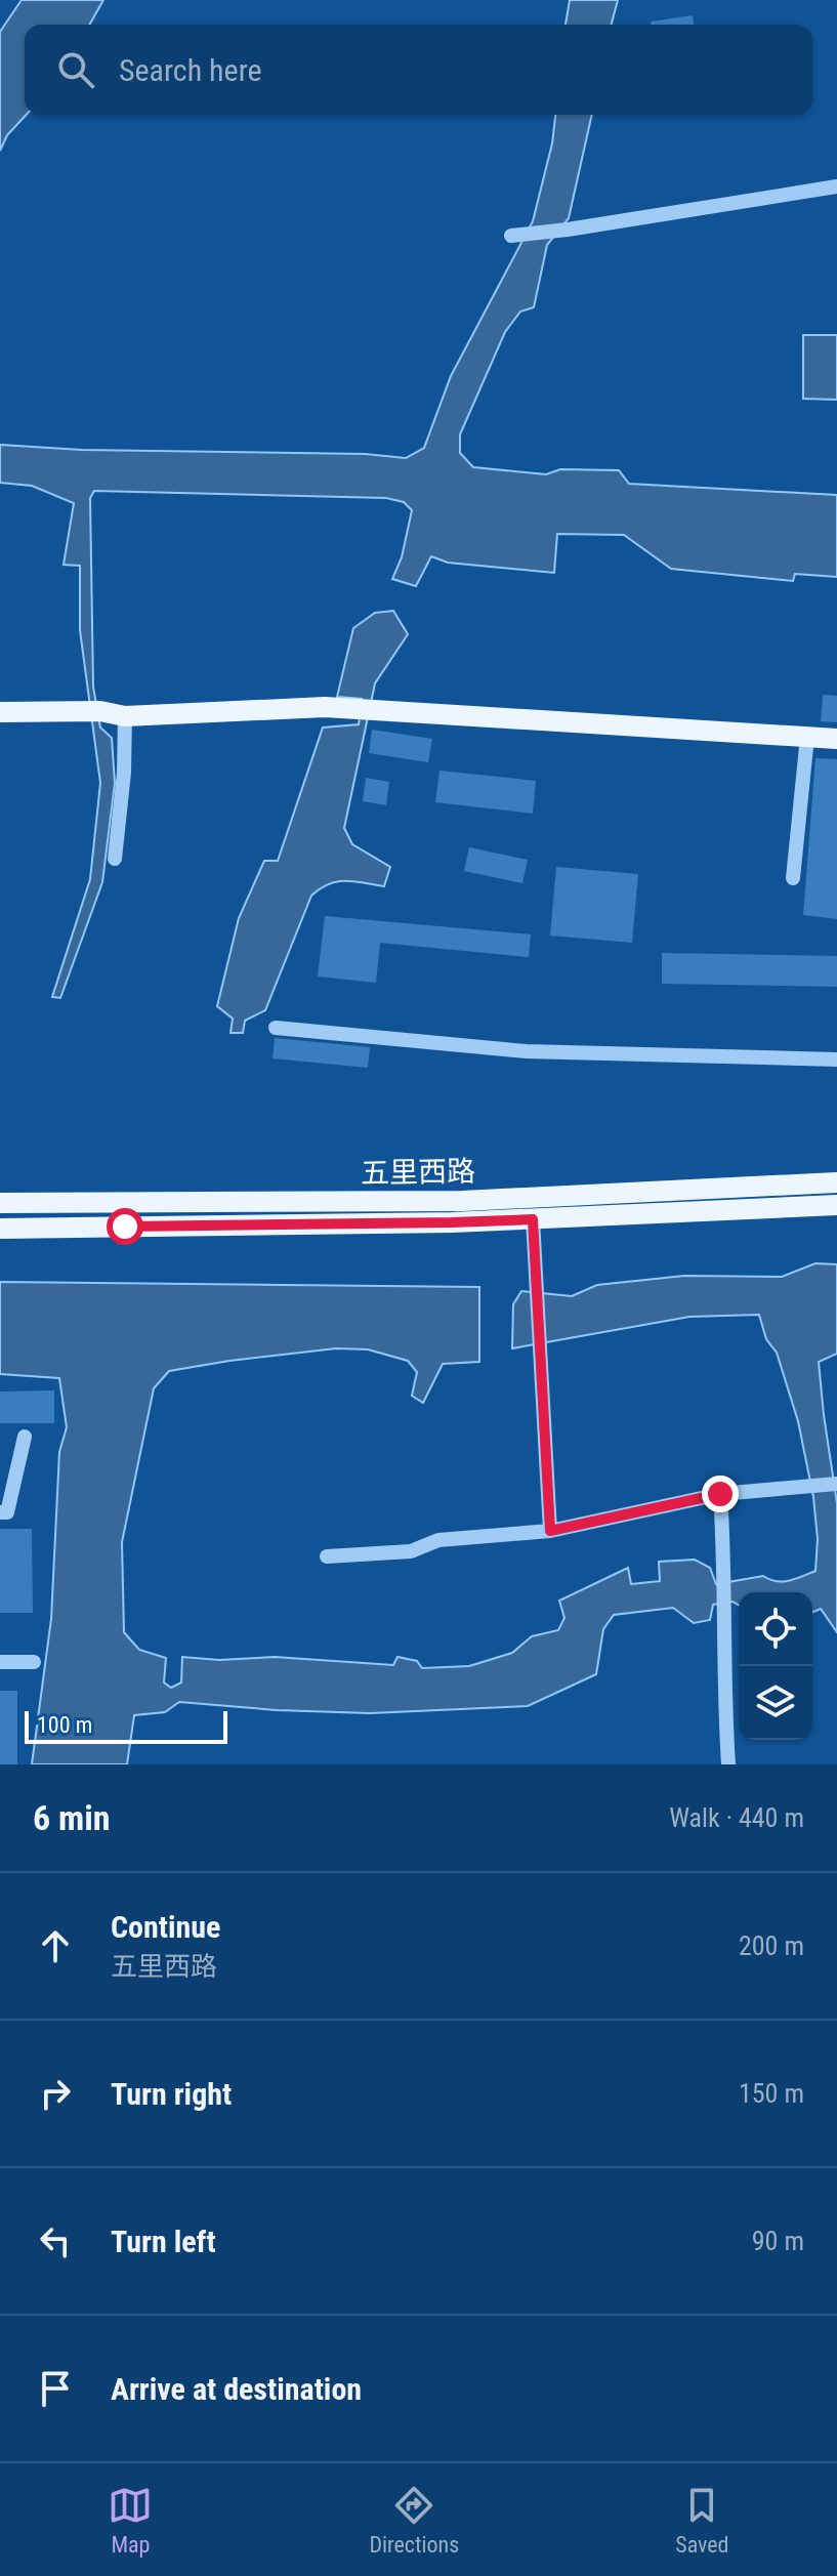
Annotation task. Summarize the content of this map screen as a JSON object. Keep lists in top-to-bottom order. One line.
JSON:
{"streets":{"main road":["五里西路"]},"scale_bar":"100 m","page":{"search":"Search here","scale":"100 m","heading":["6 min","Walk · 440 m"],"list":[["Continue","五里西路","200 m"],["Turn right","150 m"],["Turn left","90 m"],"Arrive at destination"],"nav":["Map","Directions","Saved"]}}
